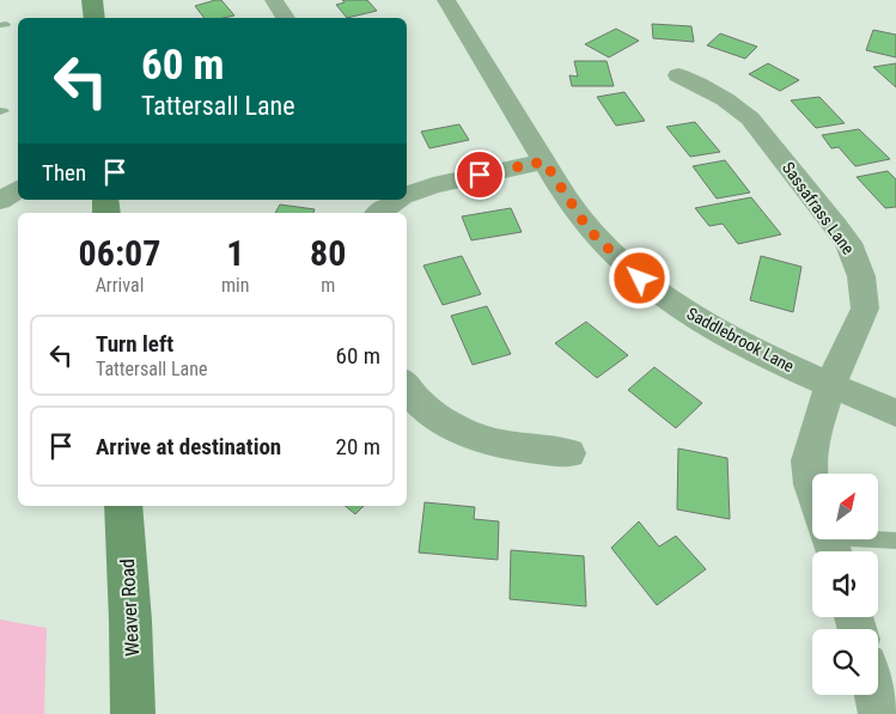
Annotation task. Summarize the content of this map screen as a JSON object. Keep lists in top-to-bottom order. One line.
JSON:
{"streets":{"main road":["Weaver Road"],"street":["Sassafrass Lane","Saddlebrook Lane"]},"crossings":[["Sassafrass Lane","Saddlebrook Lane"]],"north":"top right","page":{"turn":["60 m","Tattersall Lane"],"then":"Then","eta":["06:07","Arrival","1","min","80","m"],"list":[{"name":"Turn left","note":"Tattersall Lane","value":"60 m"},{"name":"Arrive at destination","value":"20 m"}]}}
